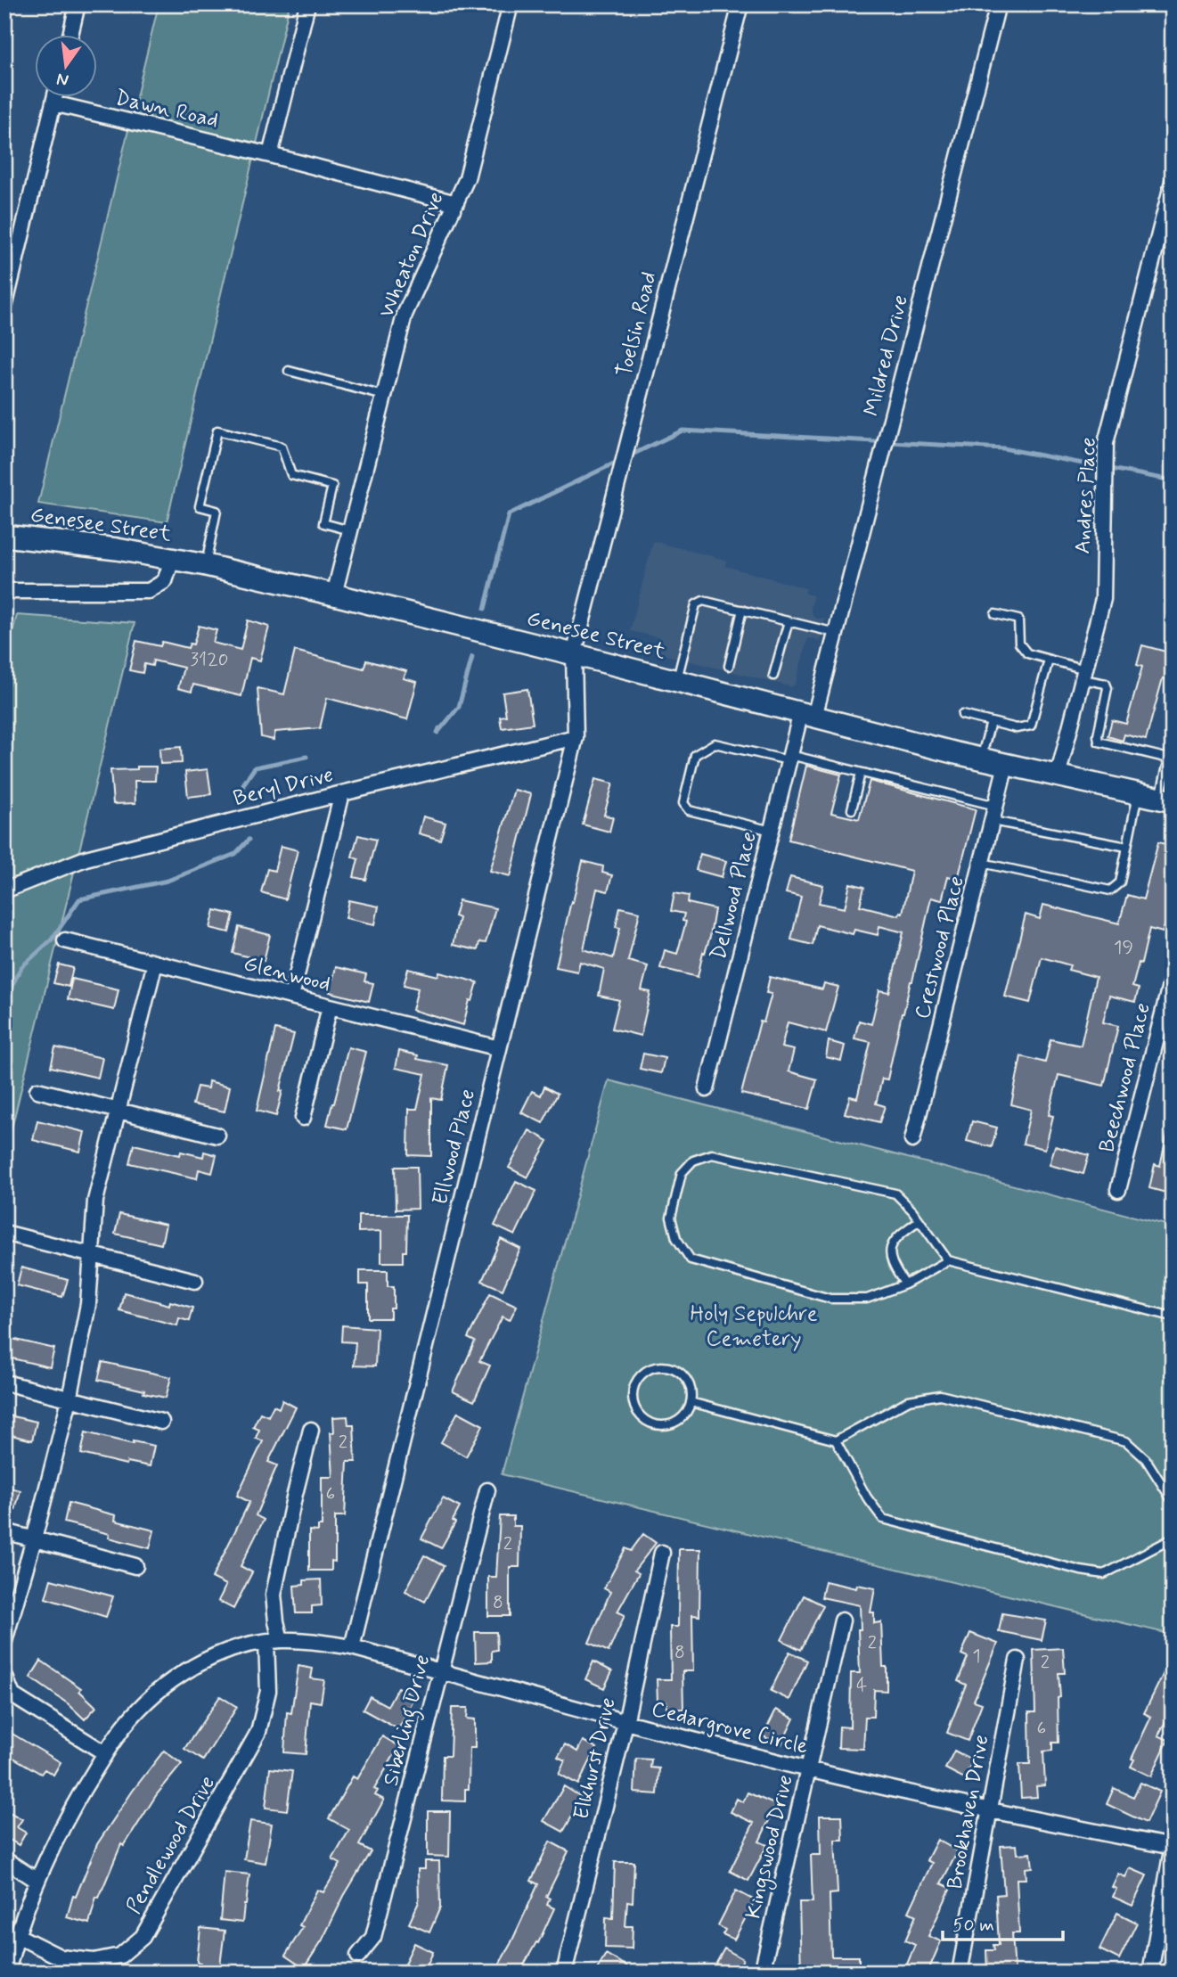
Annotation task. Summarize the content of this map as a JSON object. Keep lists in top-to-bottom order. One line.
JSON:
{"streets":{"main road":["Genesee Street"],"street":["Dawn Road","Wheaton Drive","Toelsin Road","Mildred Drive","Andres Place","Beryl Drive","Dellwood Place","Crestwood Place","Glenwood","Beechwood Place","Ellwood Place","Siberling Drive","Cedargrove Circle","Elkhurst Drive","Brookhaven Drive","Pendlewood Drive","Kingswood Drive"]},"crossings":[["Dawn Road","Wheaton Drive"],["Wheaton Drive","Genesee Street"],["Toelsin Road","Genesee Street"],["Toelsin Road","Ellwood Place"],["Mildred Drive","Genesee Street"],["Mildred Drive","Dellwood Place"],["Andres Place","Genesee Street"],["Genesee Street","Dellwood Place"],["Genesee Street","Crestwood Place"],["Genesee Street","Ellwood Place"],["Beryl Drive","Ellwood Place"],["Glenwood","Ellwood Place"],["Ellwood Place","Cedargrove Circle"],["Siberling Drive","Cedargrove Circle"],["Cedargrove Circle","Elkhurst Drive"],["Cedargrove Circle","Brookhaven Drive"],["Cedargrove Circle","Pendlewood Drive"],["Cedargrove Circle","Kingswood Drive"]],"parks":["Holy Sepulchre Cemetery"],"house_numbers":["3120","19","2","6","2","8","2","8","1","2","4","6"],"scale_bar":"50 m","north":"bottom"}
